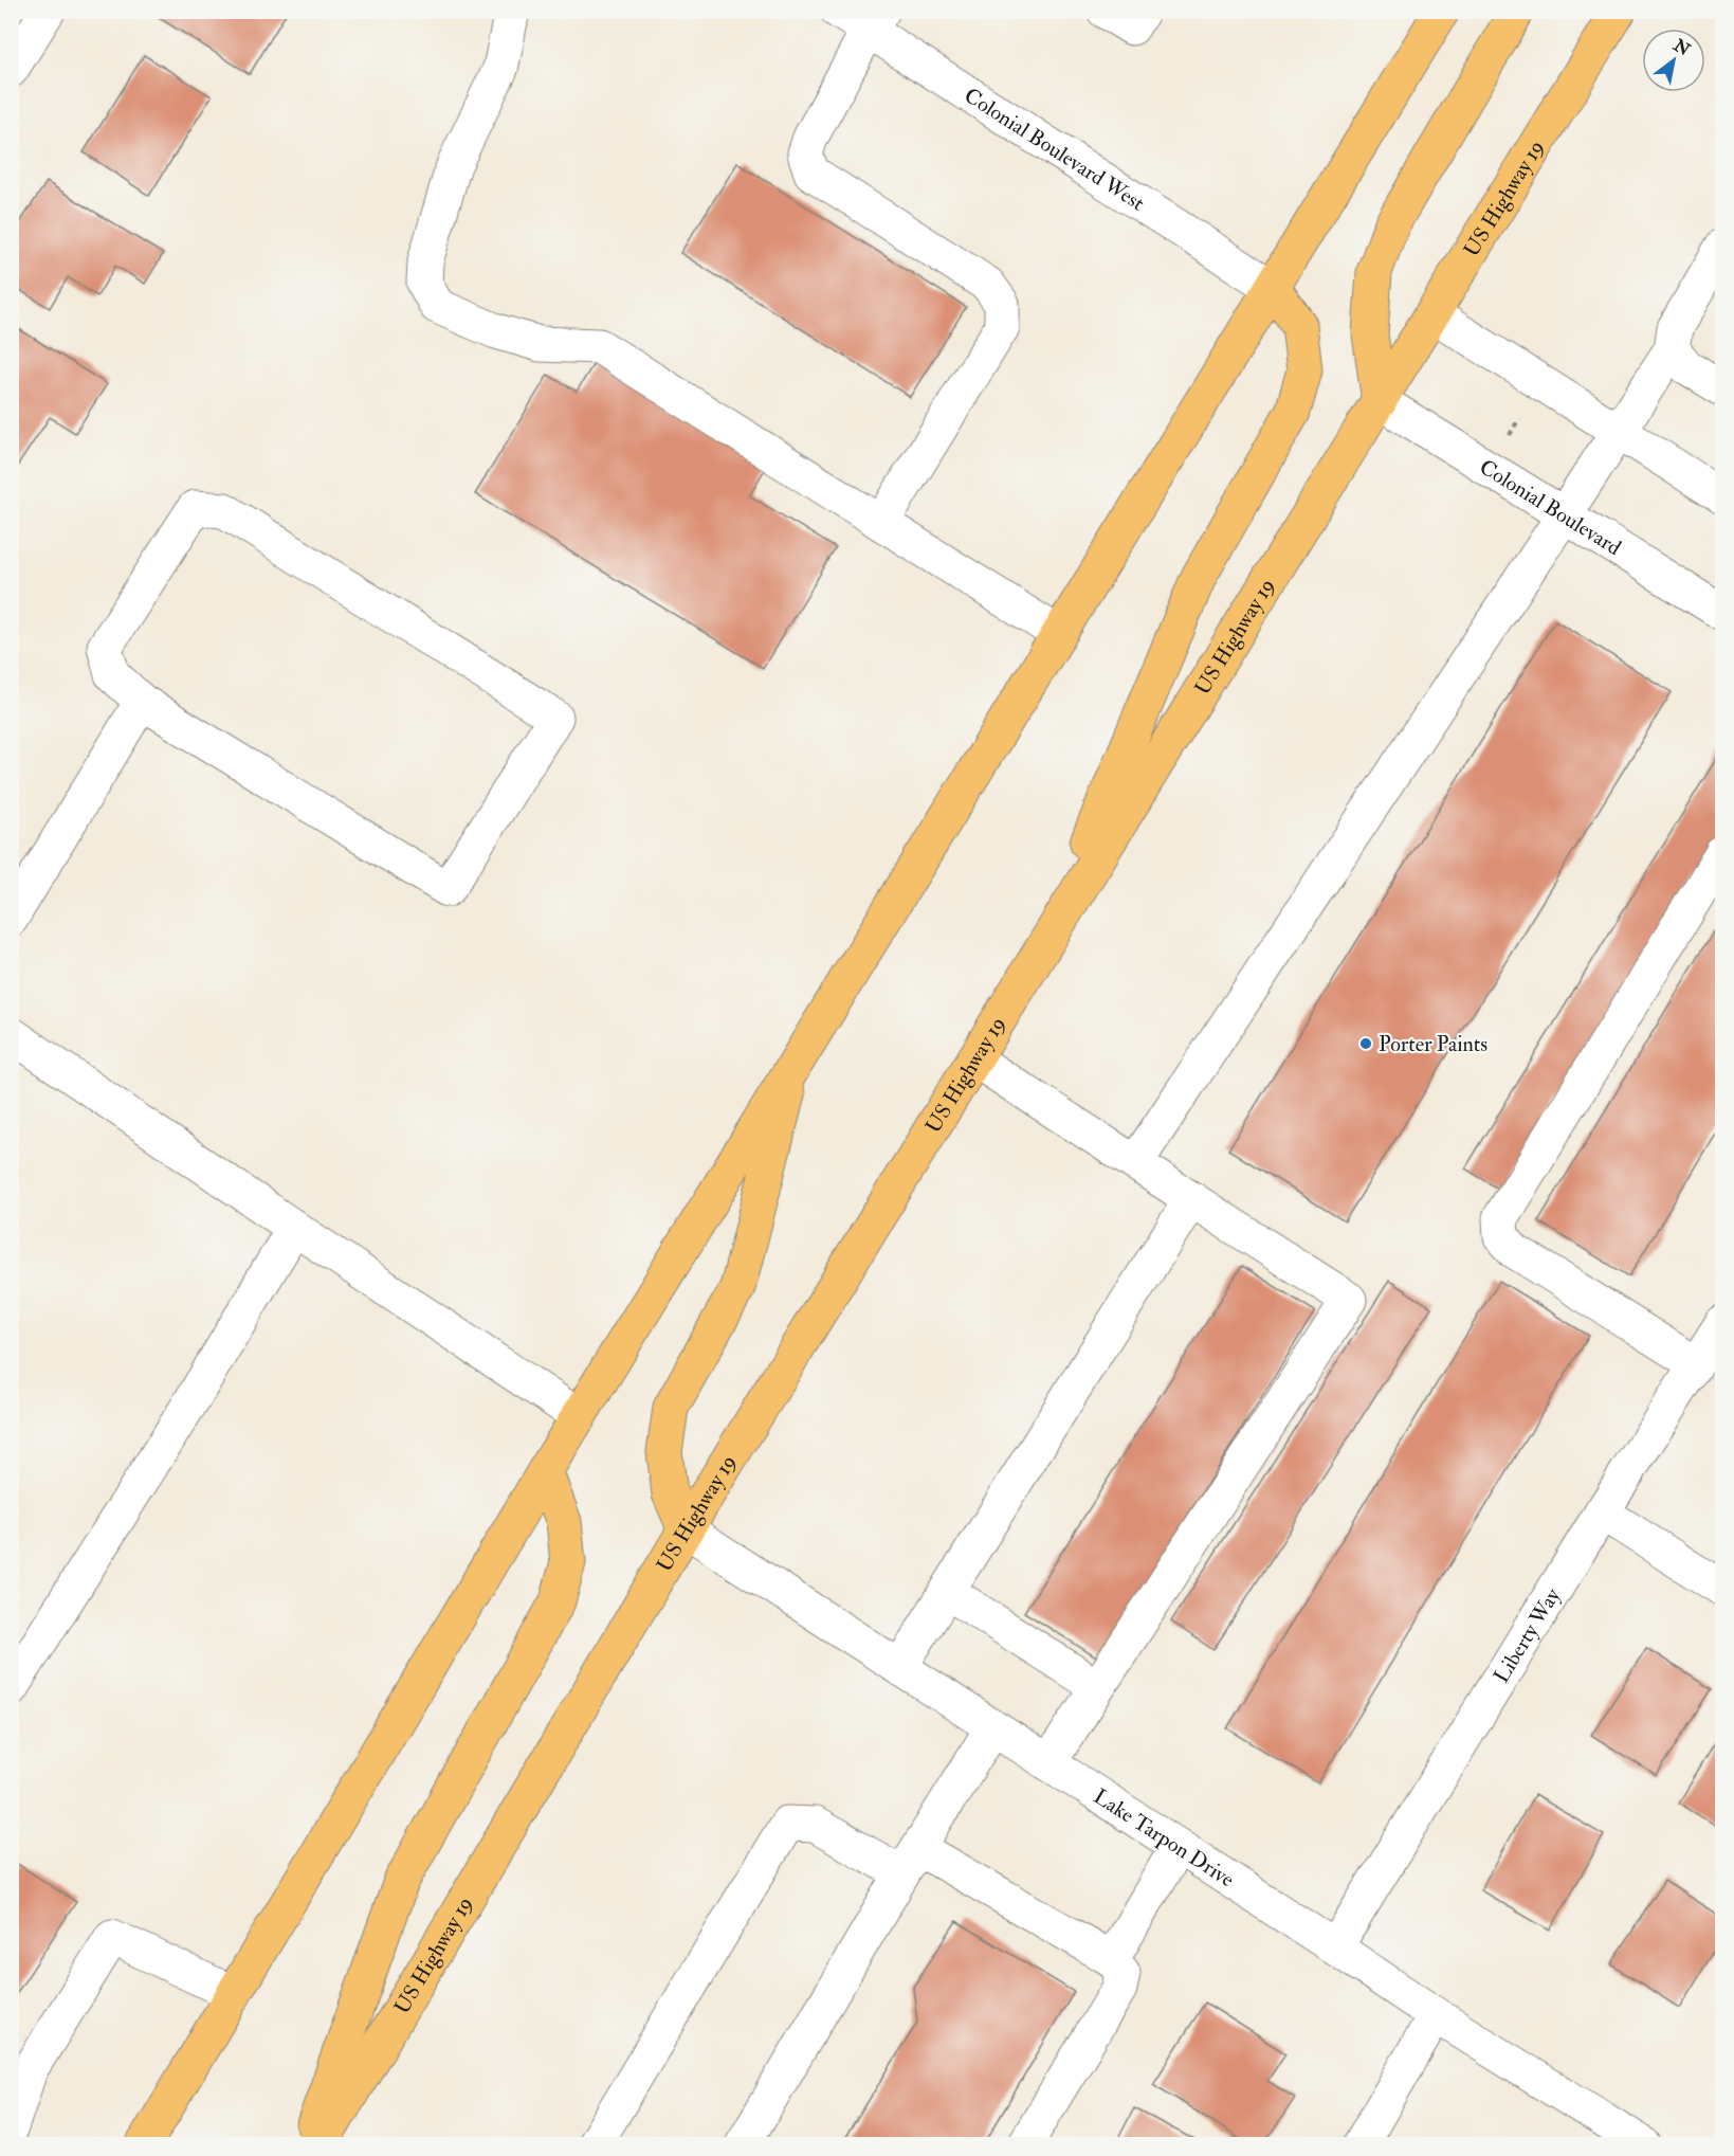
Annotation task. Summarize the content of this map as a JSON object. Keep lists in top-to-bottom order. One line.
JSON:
{"streets":{"highway":["US Highway 19"],"street":["Colonial Boulevard West","Colonial Boulevard","Liberty Way","Lake Tarpon Drive"]},"crossings":[["US Highway 19","Colonial Boulevard"],["US Highway 19","Lake Tarpon Drive"],["Liberty Way","Lake Tarpon Drive"]],"places":["Porter Paints"],"north":"top right"}
